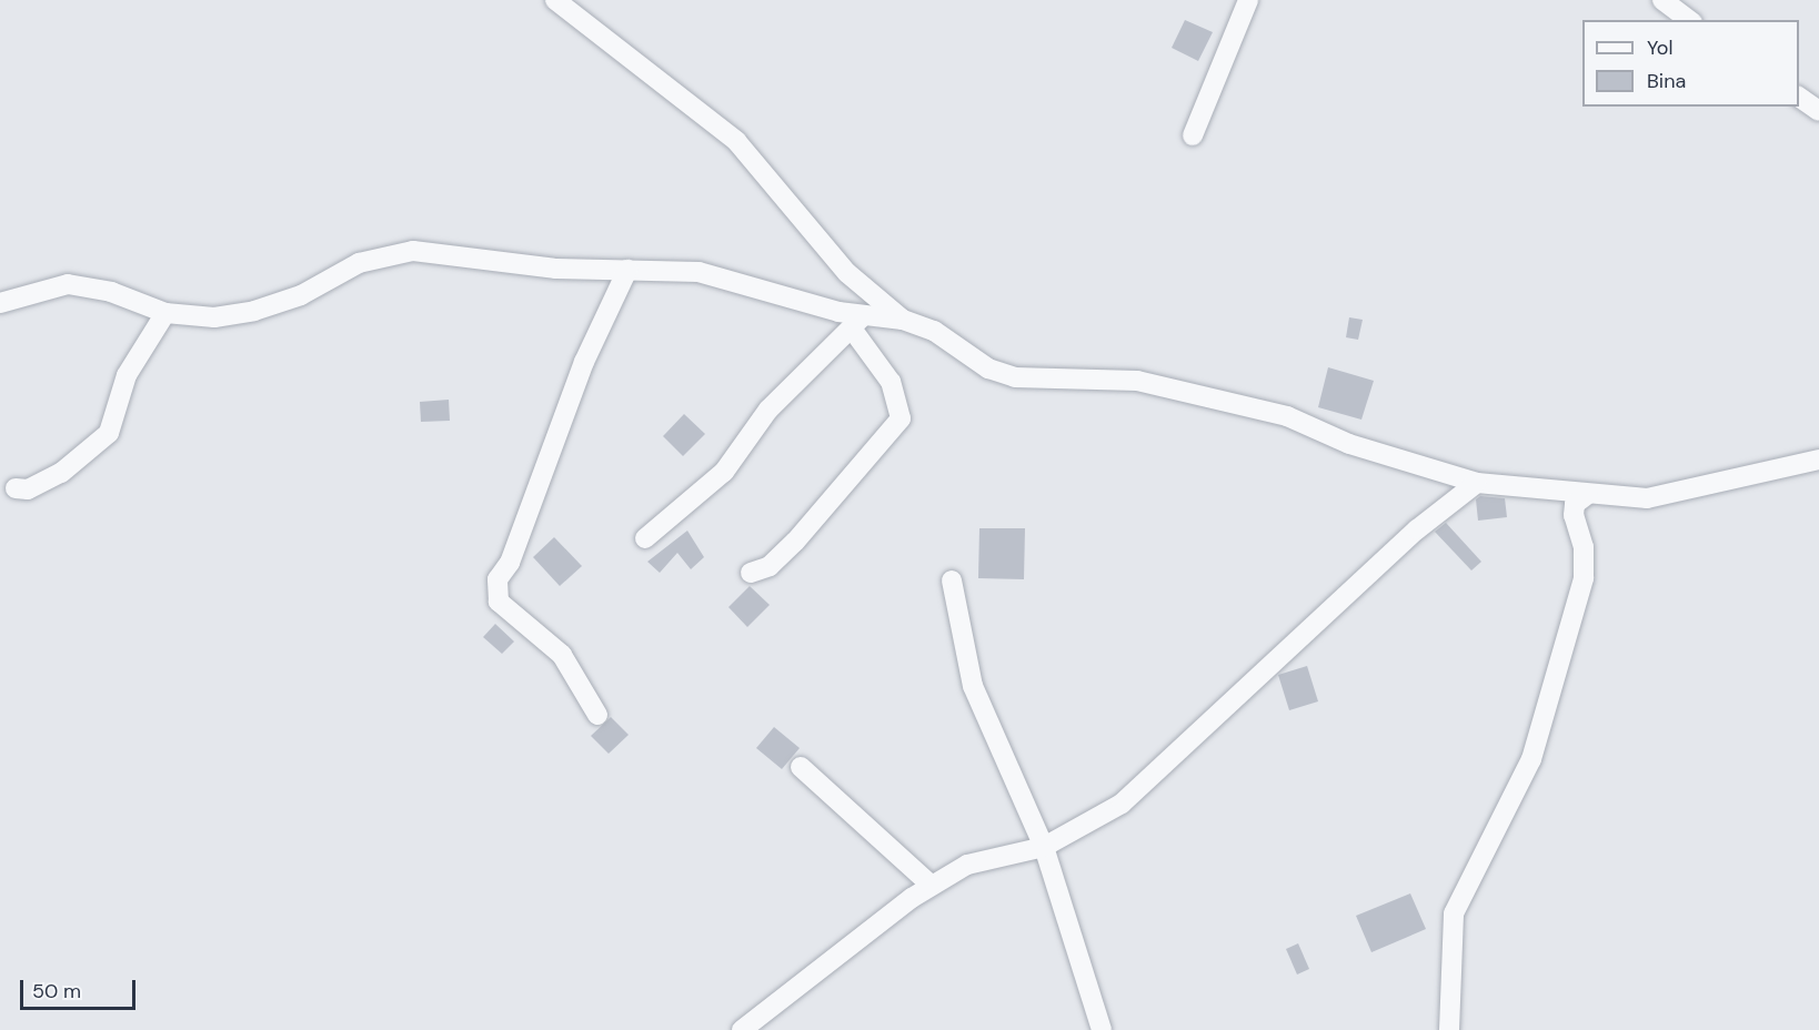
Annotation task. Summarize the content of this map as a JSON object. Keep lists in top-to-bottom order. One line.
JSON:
{"legend":["Yol","Bina"],"scale_bar":"50 m"}
